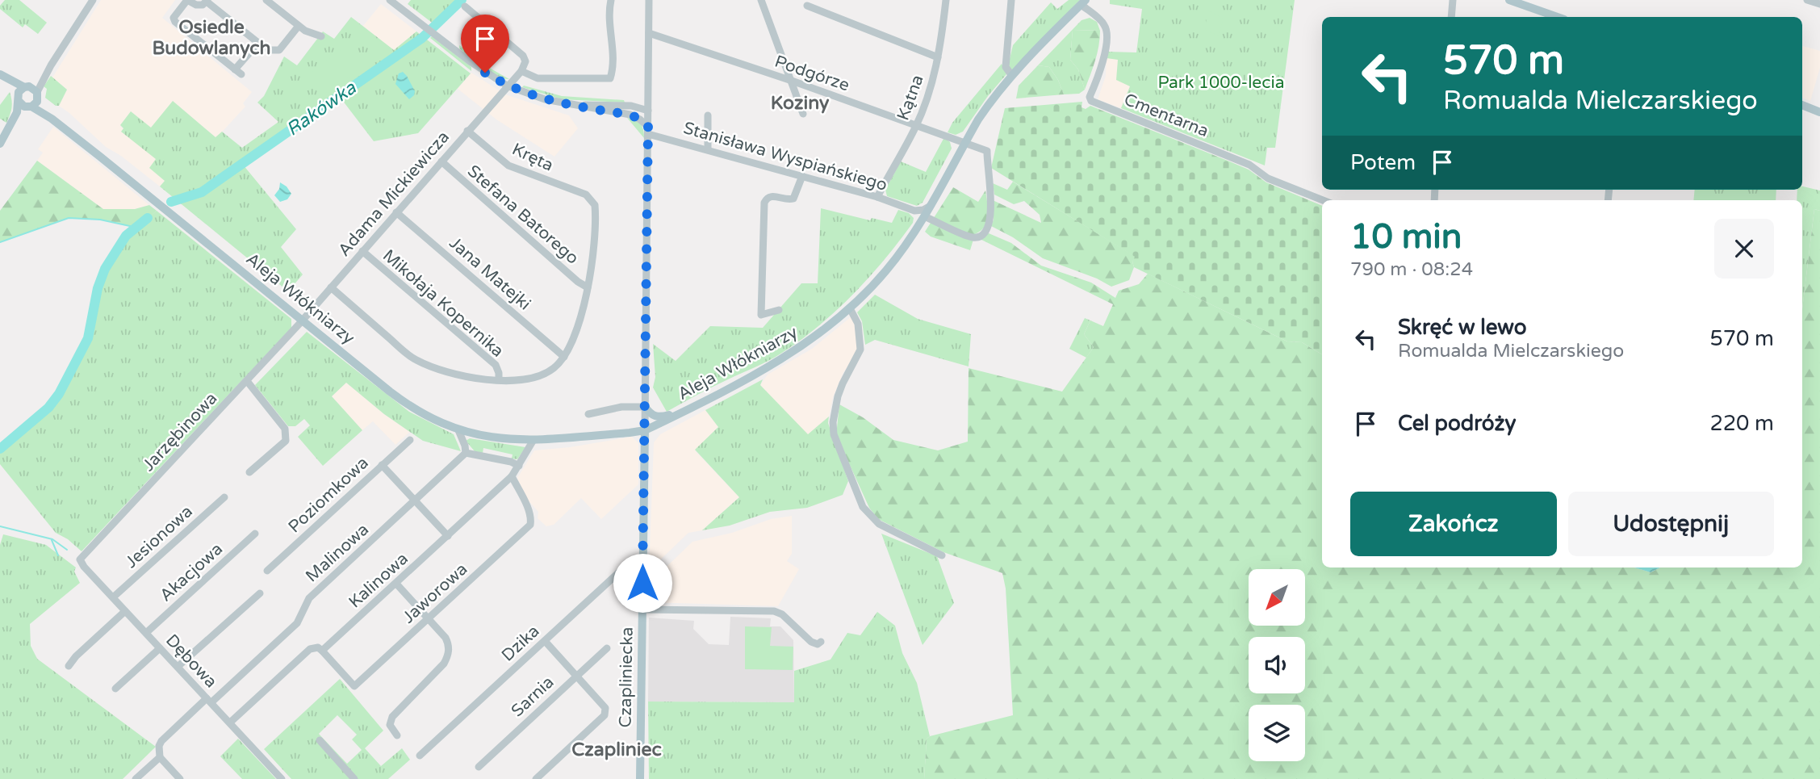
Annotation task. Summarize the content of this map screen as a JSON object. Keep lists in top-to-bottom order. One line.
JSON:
{"streets":{"main road":["Aleja Włókniarzy","Czapliniecka"],"street":["Podgórze","Kątna","Cmentarna","Stanisława Wyspiańskiego","Kręta","Adama Mickiewicza","Stefana Batorego","Jana Matejki","Mikołaja Kopernika","Jarzębinowa","Poziomkowa","Jesionowa","Malinowa","Akacjowa","Kalinowa","Jaworowa","Dzika","Dębowa","Sarnia"]},"crossings":[["Podgórze","Kątna"],["Podgórze","Aleja Włókniarzy"],["Podgórze","Czapliniecka"],["Kątna","Stanisława Wyspiańskiego"],["Cmentarna","Aleja Włókniarzy"],["Stanisława Wyspiańskiego","Czapliniecka"],["Kręta","Adama Mickiewicza"],["Kręta","Stefana Batorego"],["Adama Mickiewicza","Stefana Batorego"],["Adama Mickiewicza","Jana Matejki"],["Adama Mickiewicza","Aleja Włókniarzy"],["Adama Mickiewicza","Mikołaja Kopernika"],["Adama Mickiewicza","Jarzębinowa"],["Aleja Włókniarzy","Jarzębinowa"],["Aleja Włókniarzy","Kalinowa"],["Aleja Włókniarzy","Czapliniecka"],["Jarzębinowa","Dębowa"],["Jesionowa","Dębowa"],["Malinowa","Dębowa"],["Akacjowa","Dębowa"],["Kalinowa","Jaworowa"],["Kalinowa","Dębowa"],["Dzika","Czapliniecka"]],"districts":["Osiedle Budowlanych","Koziny","Czapliniec"],"water":["Rakówka"],"parks":["Park 1000-lecia"],"north":"bottom left","page":{"turn":["570 m","Romualda Mielczarskiego"],"then":"Potem","heading":["10 min","790 m · 08:24"],"list":[{"name":"Skręć w lewo","note":"Romualda Mielczarskiego","value":"570 m"},{"name":"Cel podróży","value":"220 m"}],"buttons":["Zakończ","Udostępnij"]}}
